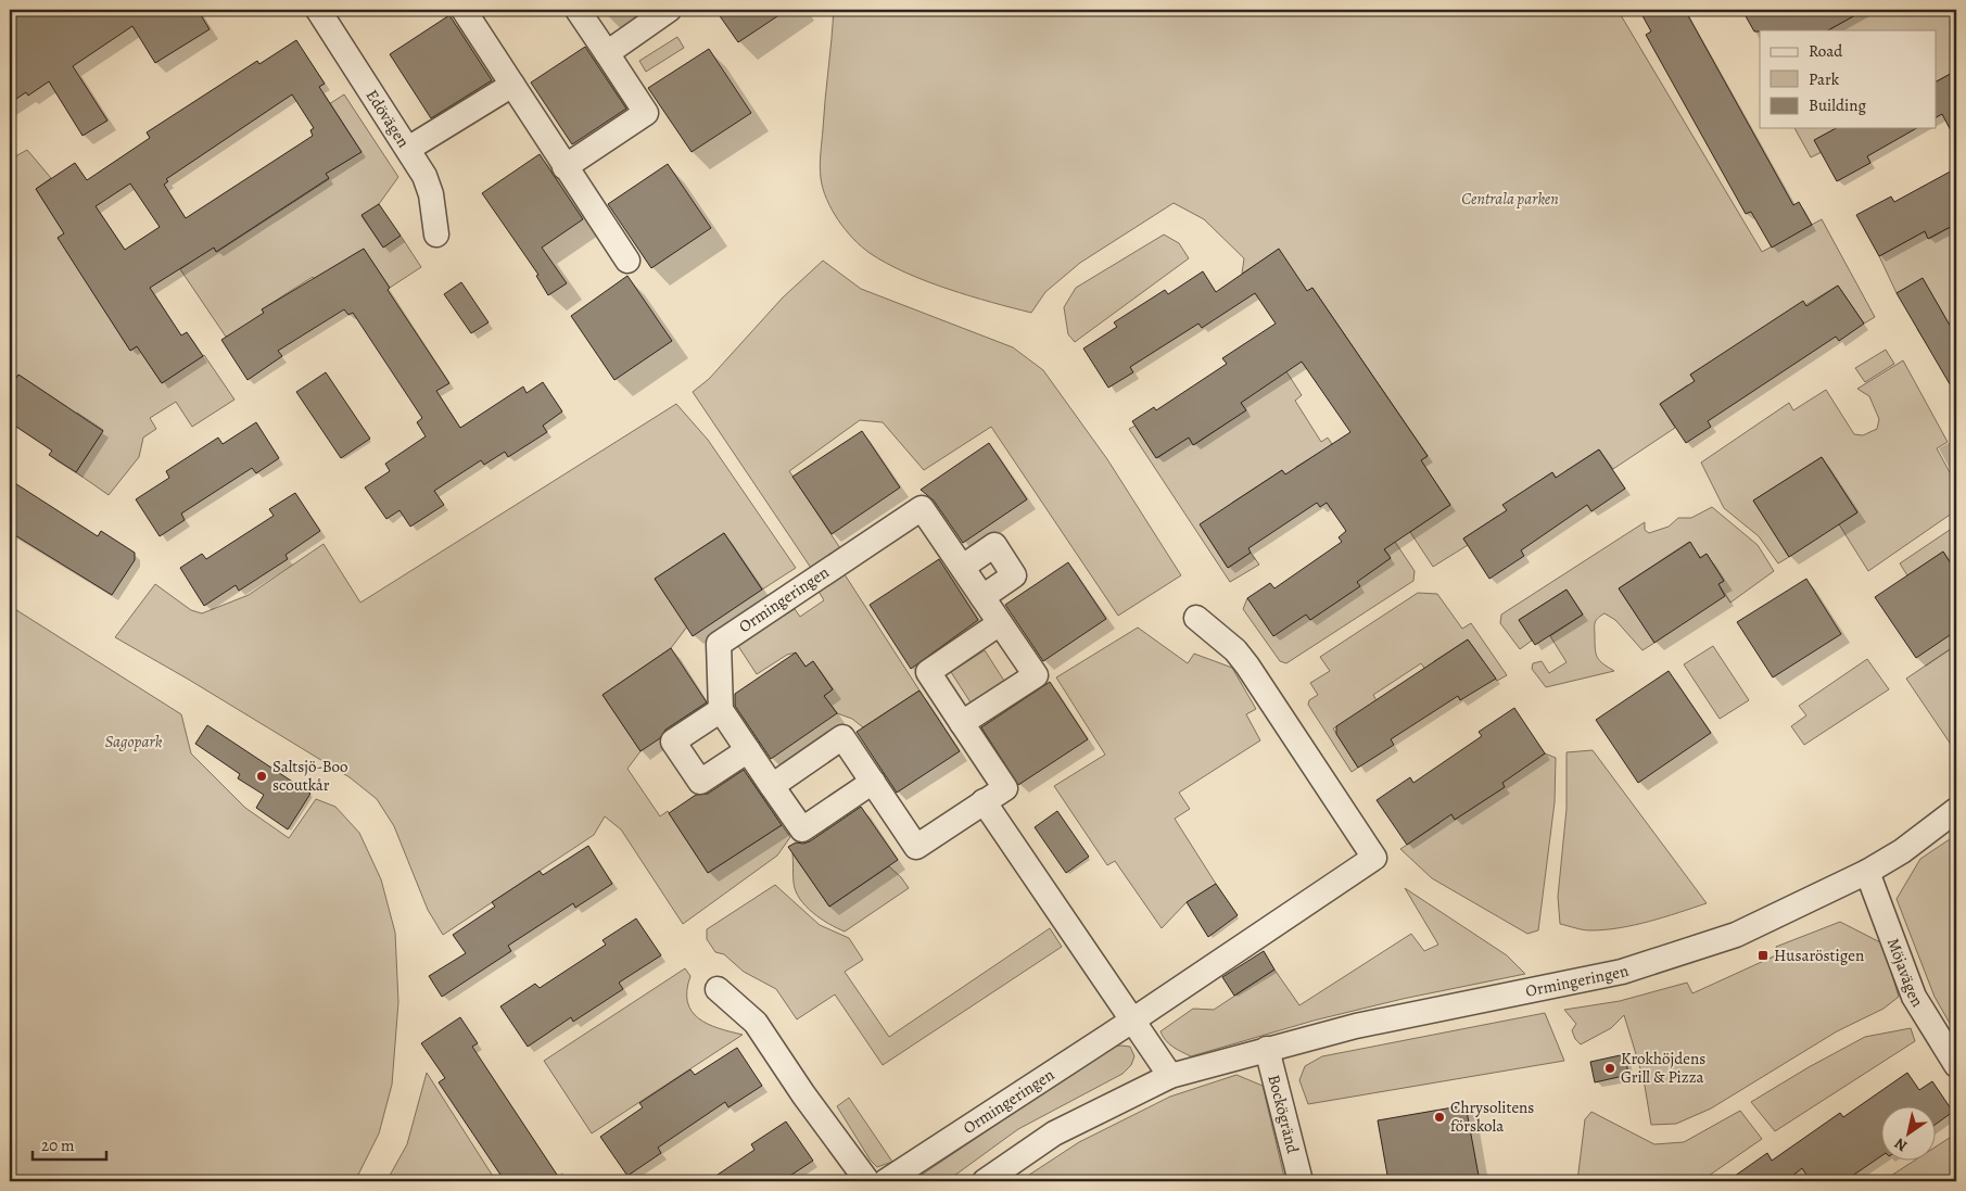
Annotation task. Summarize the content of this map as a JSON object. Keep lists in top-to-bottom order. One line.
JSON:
{"streets":{"street":["Edövägen","Ormingeringen","Möjavägen","Bockögränd"]},"crossings":[["Ormingeringen","Möjavägen"],["Ormingeringen","Bockögränd"]],"parks":["Centrala parken","Sagopark"],"places":{"other":["Saltsjö-Boo scoutkår","Krokhöjdens Grill & Pizza","Chrysolitens förskola"],"transit":["Husaröstigen"]},"legend":["Road","Park","Building"],"scale_bar":"20 m","north":"bottom left"}
